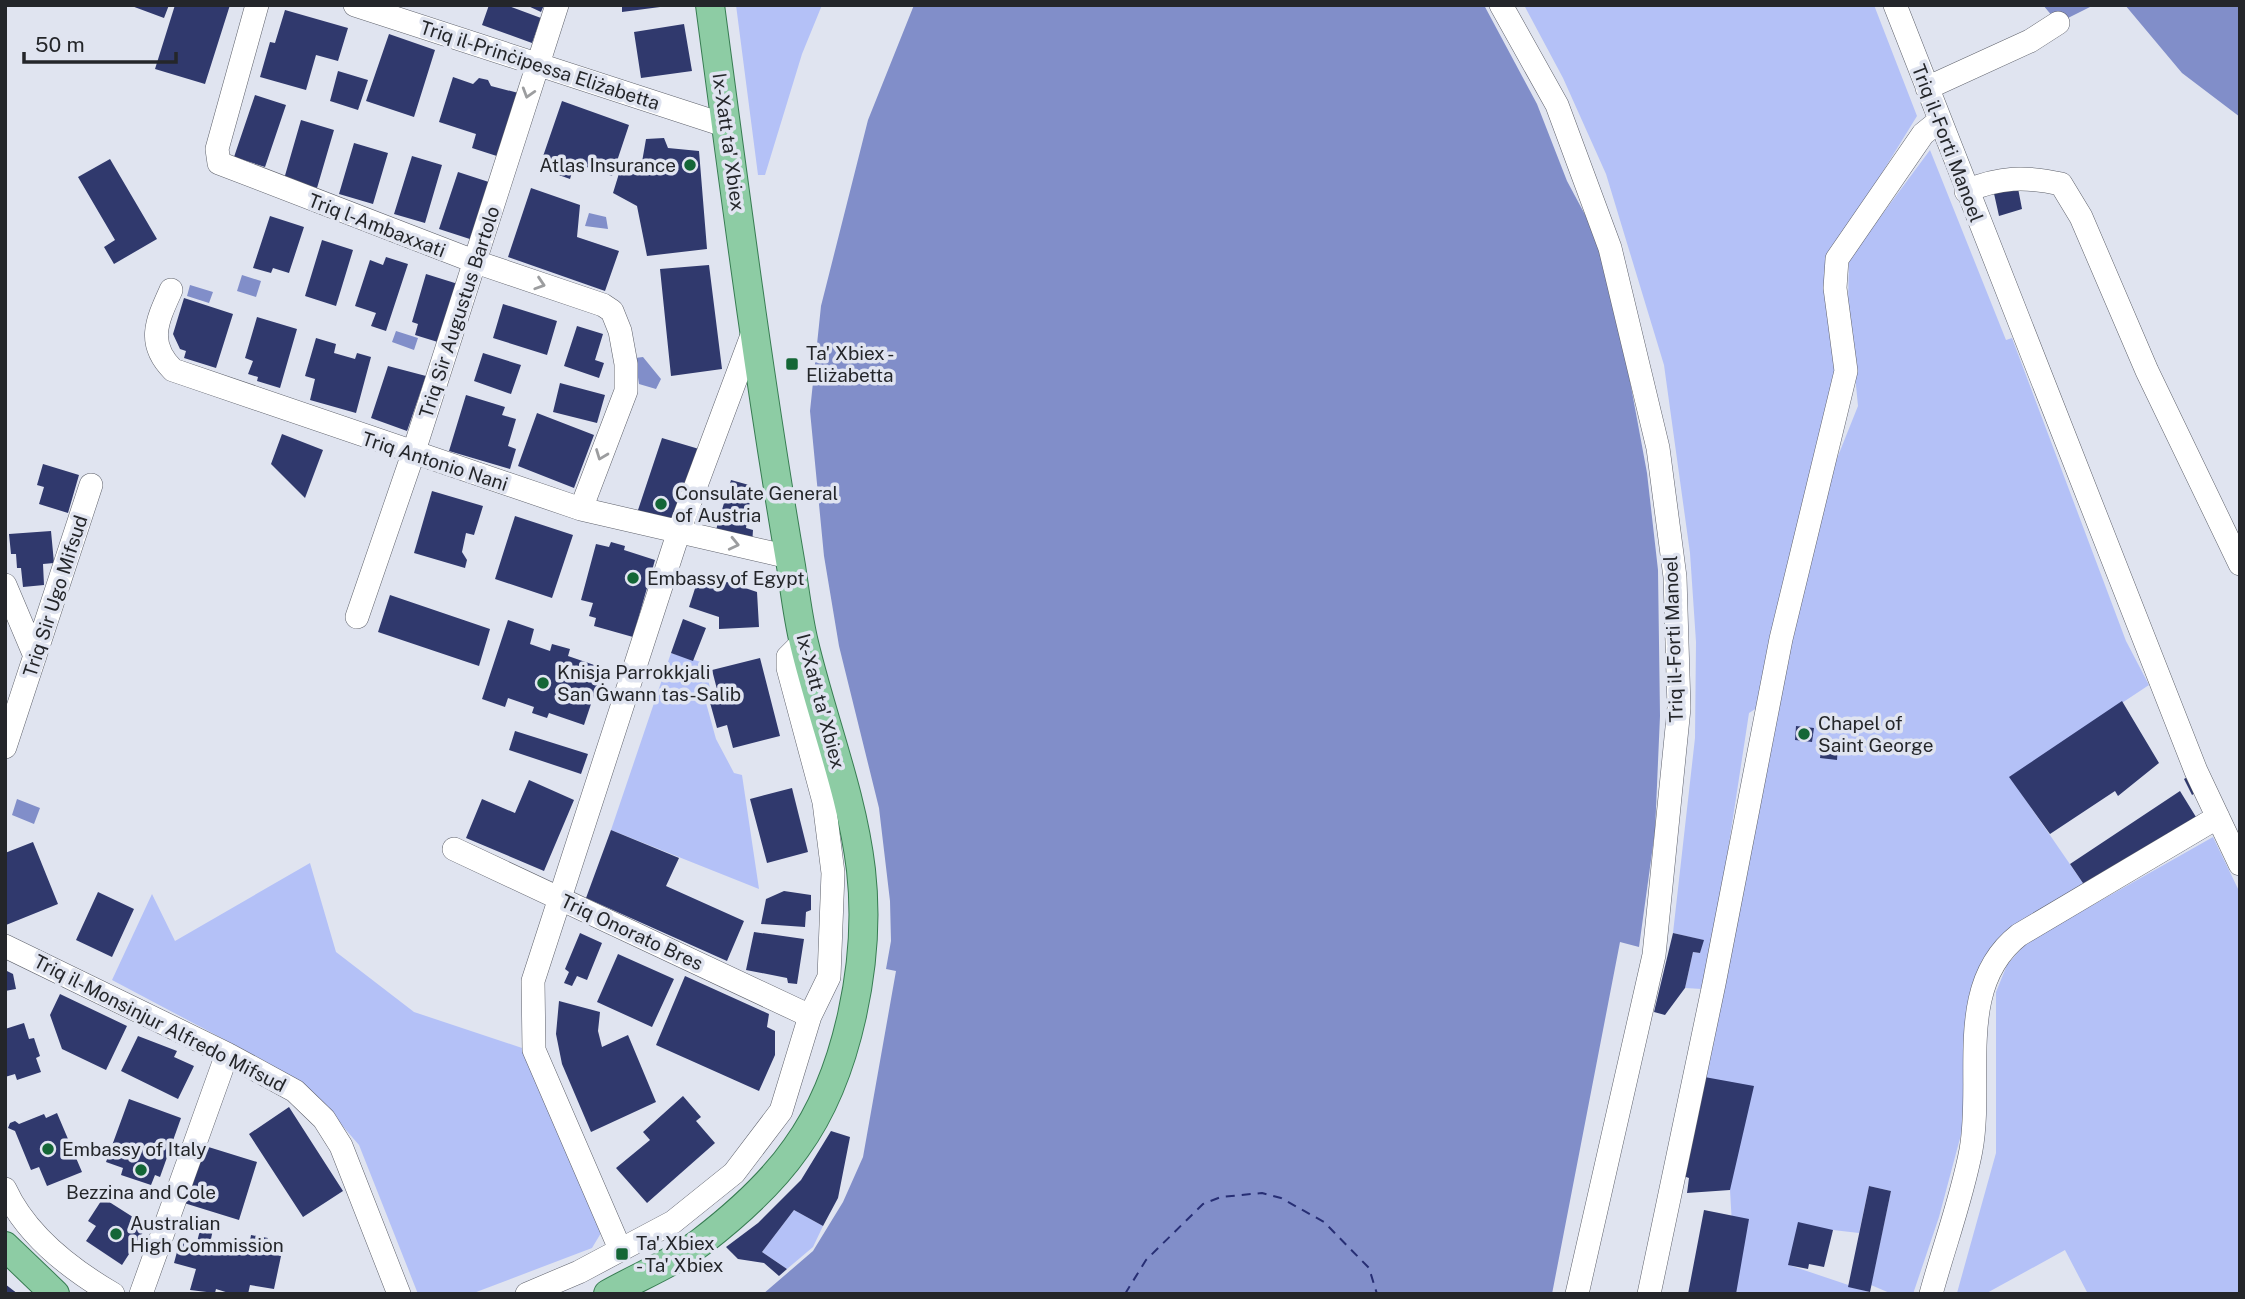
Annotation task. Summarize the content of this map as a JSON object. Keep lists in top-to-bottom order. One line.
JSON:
{"streets":{"main road":["Ix-Xatt ta' Xbiex"],"street":["Triq il-Prinċipessa Eliżabetta","Triq il-Forti Manoel","Triq l-Ambaxxati","Triq Sir Augustus Bartolo","Triq Antonio Nani","Triq Sir Ugo Mifsud","Triq Onorato Bres","Triq il-Monsinjur Alfredo Mifsud"]},"crossings":[["Triq il-Prinċipessa Eliżabetta","Ix-Xatt ta' Xbiex"],["Triq il-Prinċipessa Eliżabetta","Triq Sir Augustus Bartolo"],["Ix-Xatt ta' Xbiex","Triq Antonio Nani"],["Triq l-Ambaxxati","Triq Sir Augustus Bartolo"],["Triq l-Ambaxxati","Triq Antonio Nani"],["Triq Sir Augustus Bartolo","Triq Antonio Nani"]],"places":{"other":["Atlas Insurance","Consulate General of Austria","Embassy of Egypt","Knisja Parrokkjali San Ġwann tas-Salib","Chapel of Saint George","Embassy of Italy","Bezzina and Cole","Australian High Commission"],"transit":["Ta' Xbiex - Eliżabetta","Ta' Xbiex - Ta' Xbiex"]},"scale_bar":"50 m"}
